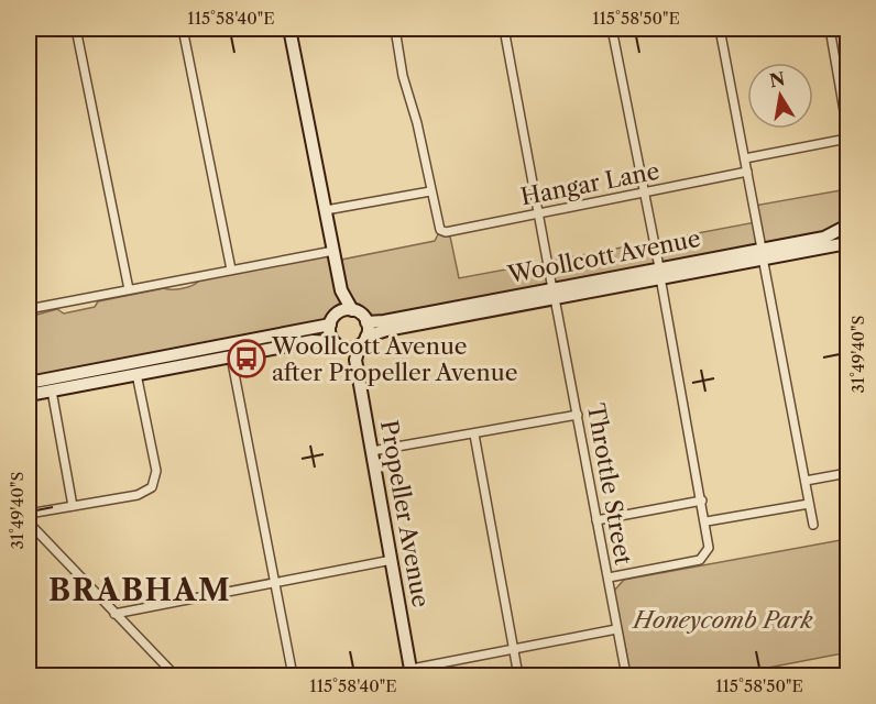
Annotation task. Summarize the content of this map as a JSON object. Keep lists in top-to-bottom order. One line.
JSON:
{"streets":{"main road":["Woollcott Avenue","Propeller Avenue"],"street":["Hangar Lane","Throttle Street"]},"crossings":[["Hangar Lane","Throttle Street"],["Woollcott Avenue","Throttle Street"],["Woollcott Avenue","Propeller Avenue"]],"districts":["BRABHAM"],"parks":["Honeycomb Park"],"places":{"bus stop":["Woollcott Avenue after Propeller Avenue"]},"north":"top","coordinates":["115°58'40\"E","115°58'50\"E","31°49'40\"S"]}
